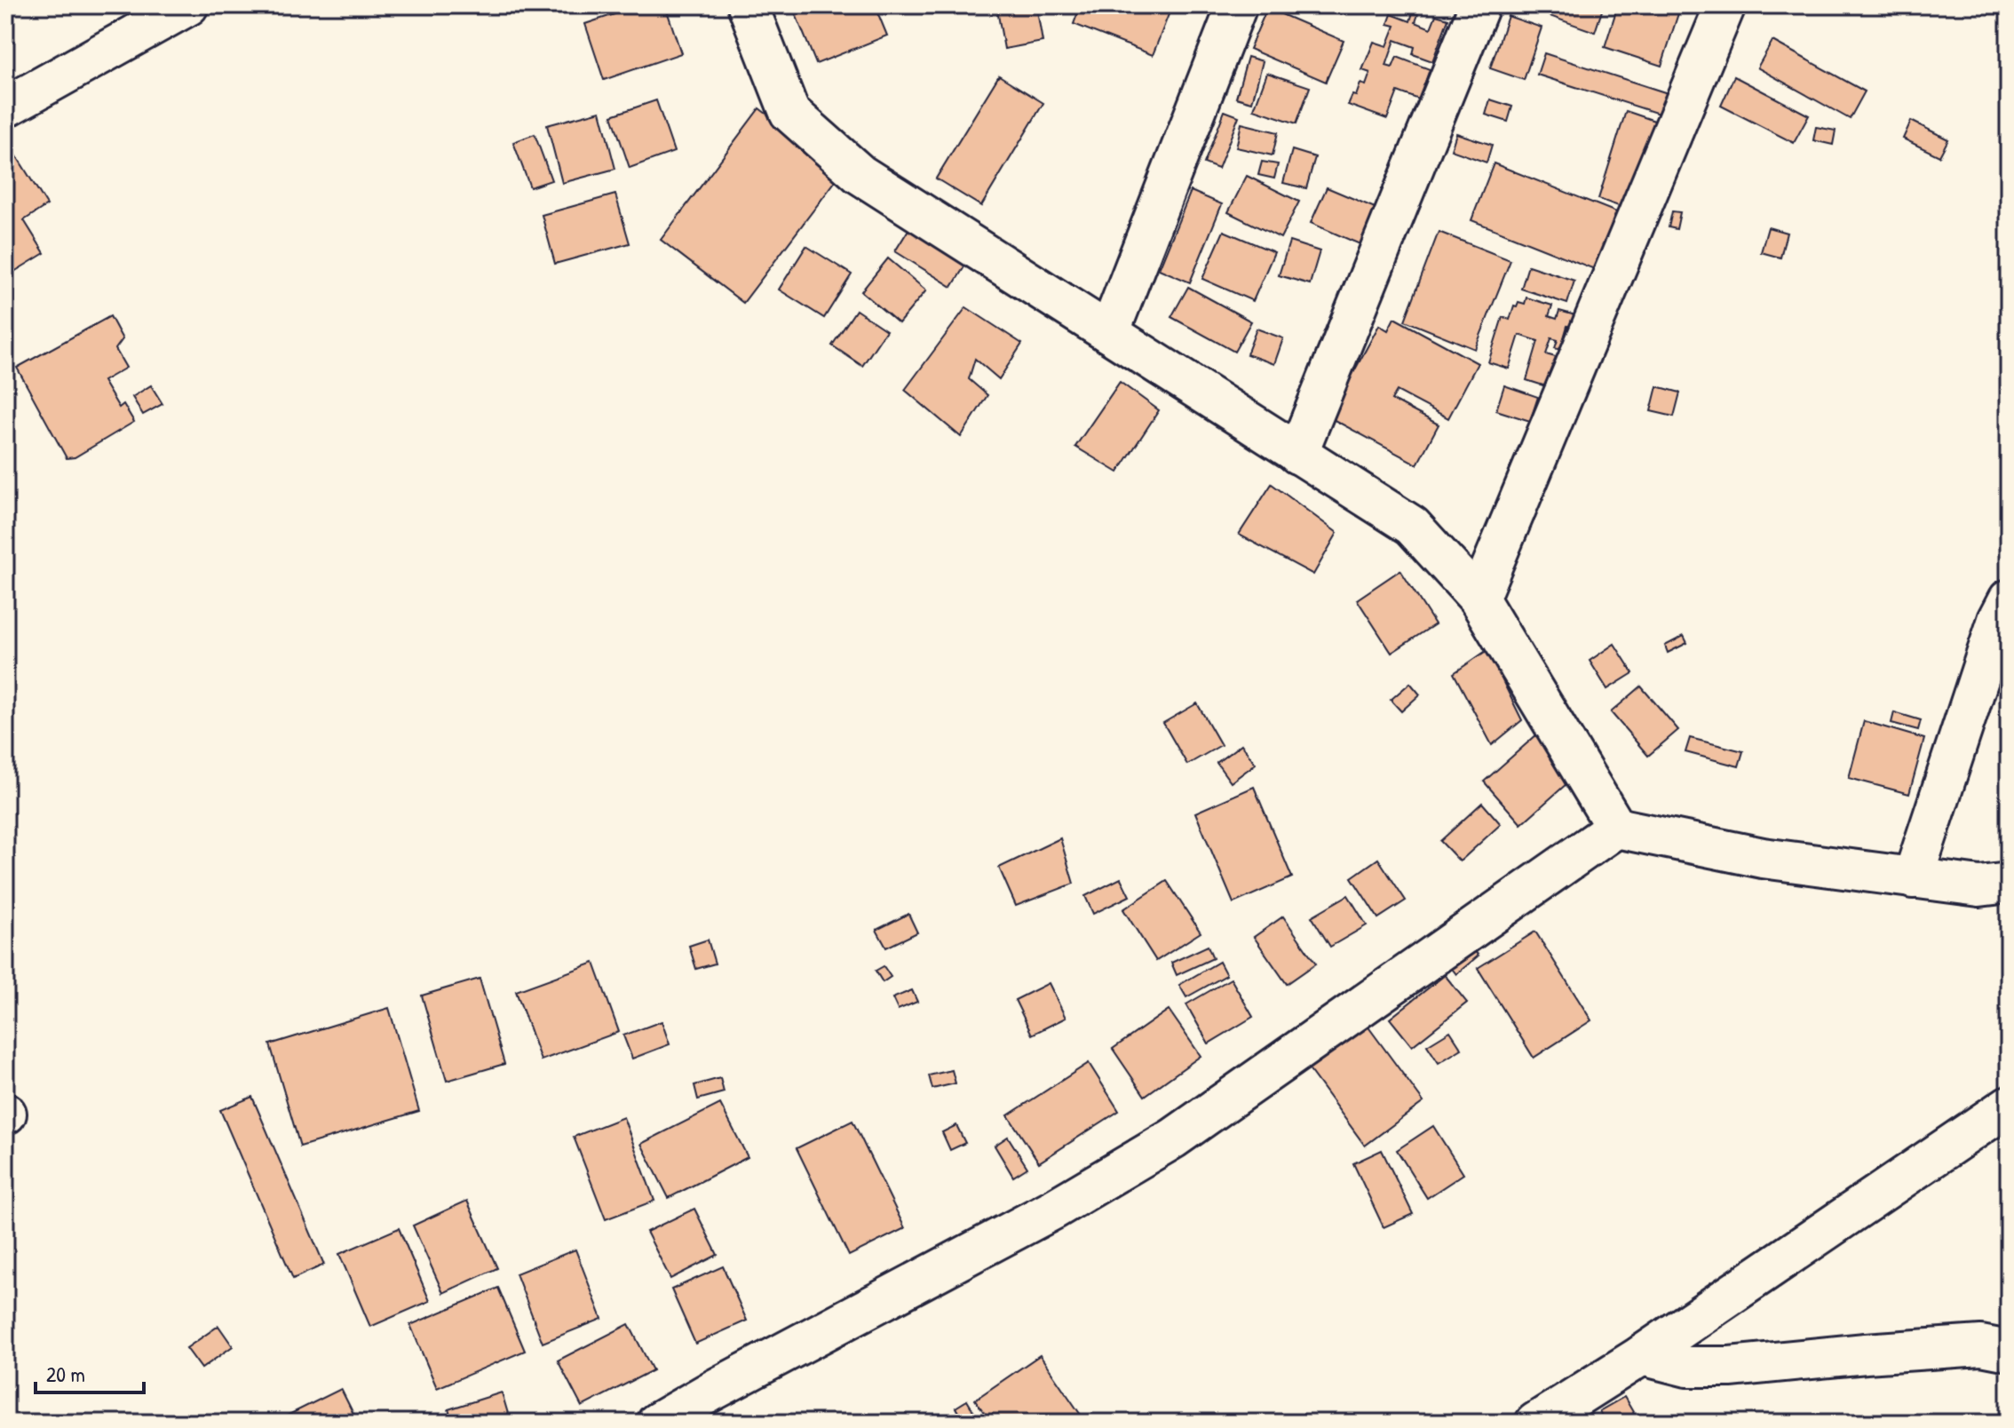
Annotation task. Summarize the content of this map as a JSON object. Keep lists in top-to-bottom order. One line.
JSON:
{"scale_bar":"20 m"}
